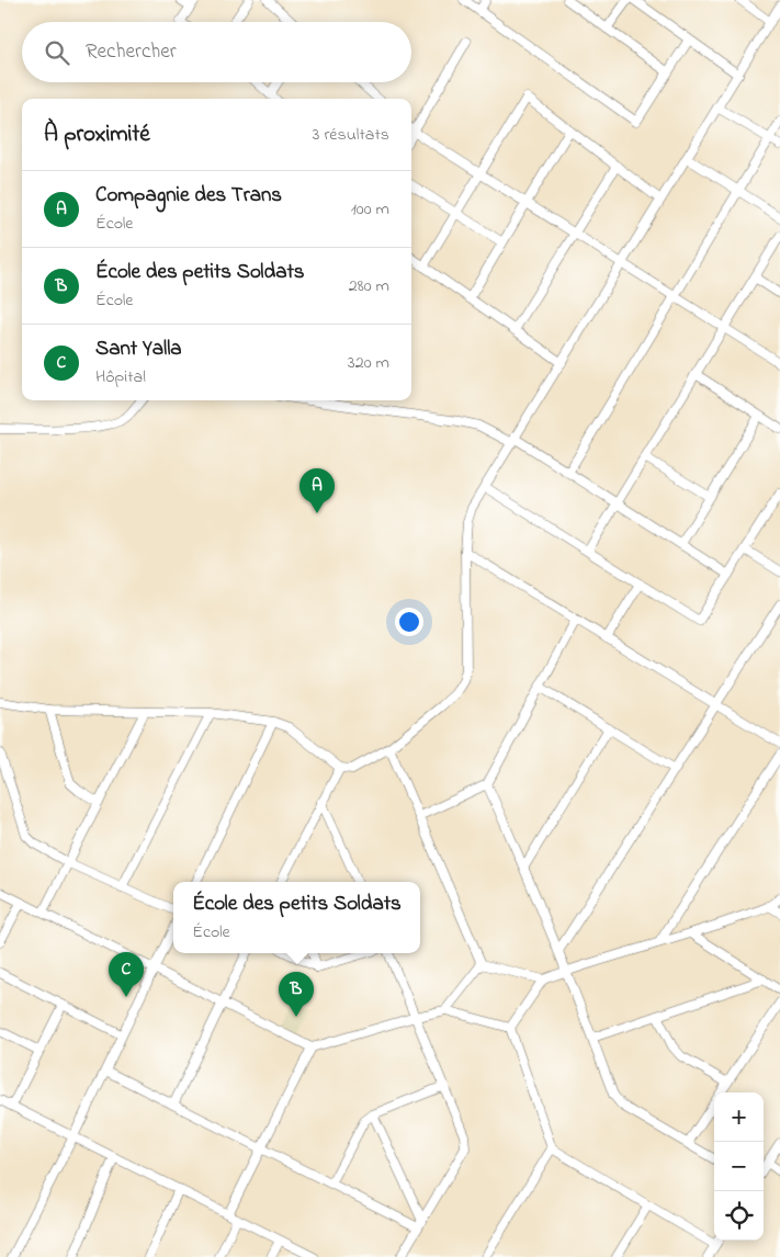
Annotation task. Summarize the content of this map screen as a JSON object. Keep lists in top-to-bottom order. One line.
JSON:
{"page":{"search":"Rechercher","heading":["À proximité","3 résultats"],"list":[{"mark":"A","name":"Compagnie des Trans","note":"École","value":"100 m"},{"mark":"B","name":"École des petits Soldats","note":"École","value":"280 m"},{"mark":"C","name":"Sant Yalla","note":"Hôpital","value":"320 m"}],"pins":["A","C","B"],"popup":["École des petits Soldats","École"],"map_buttons":["+","−"]}}
